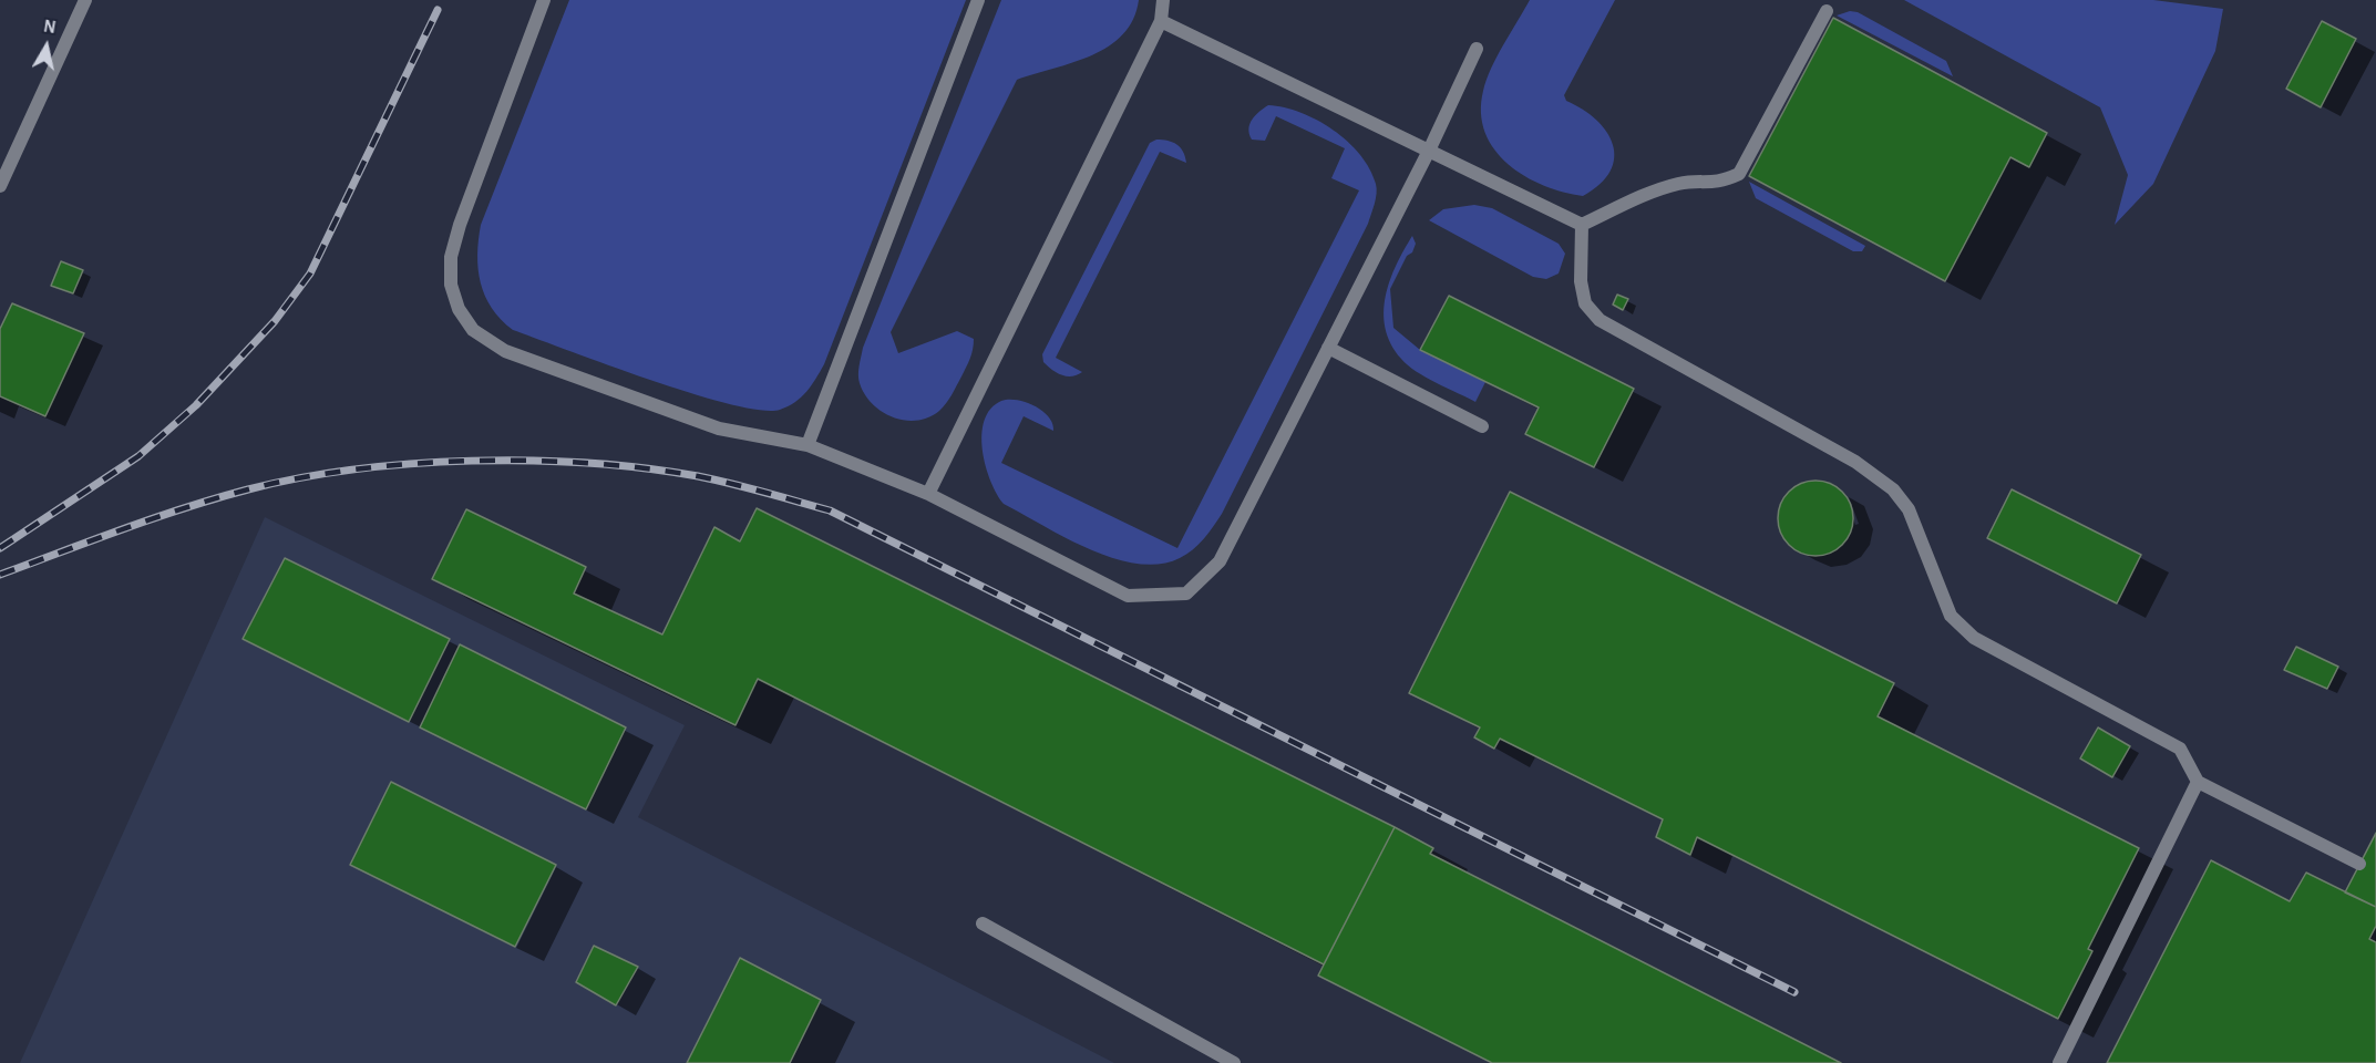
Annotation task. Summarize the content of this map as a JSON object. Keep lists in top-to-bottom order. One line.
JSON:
{"north":"top"}
